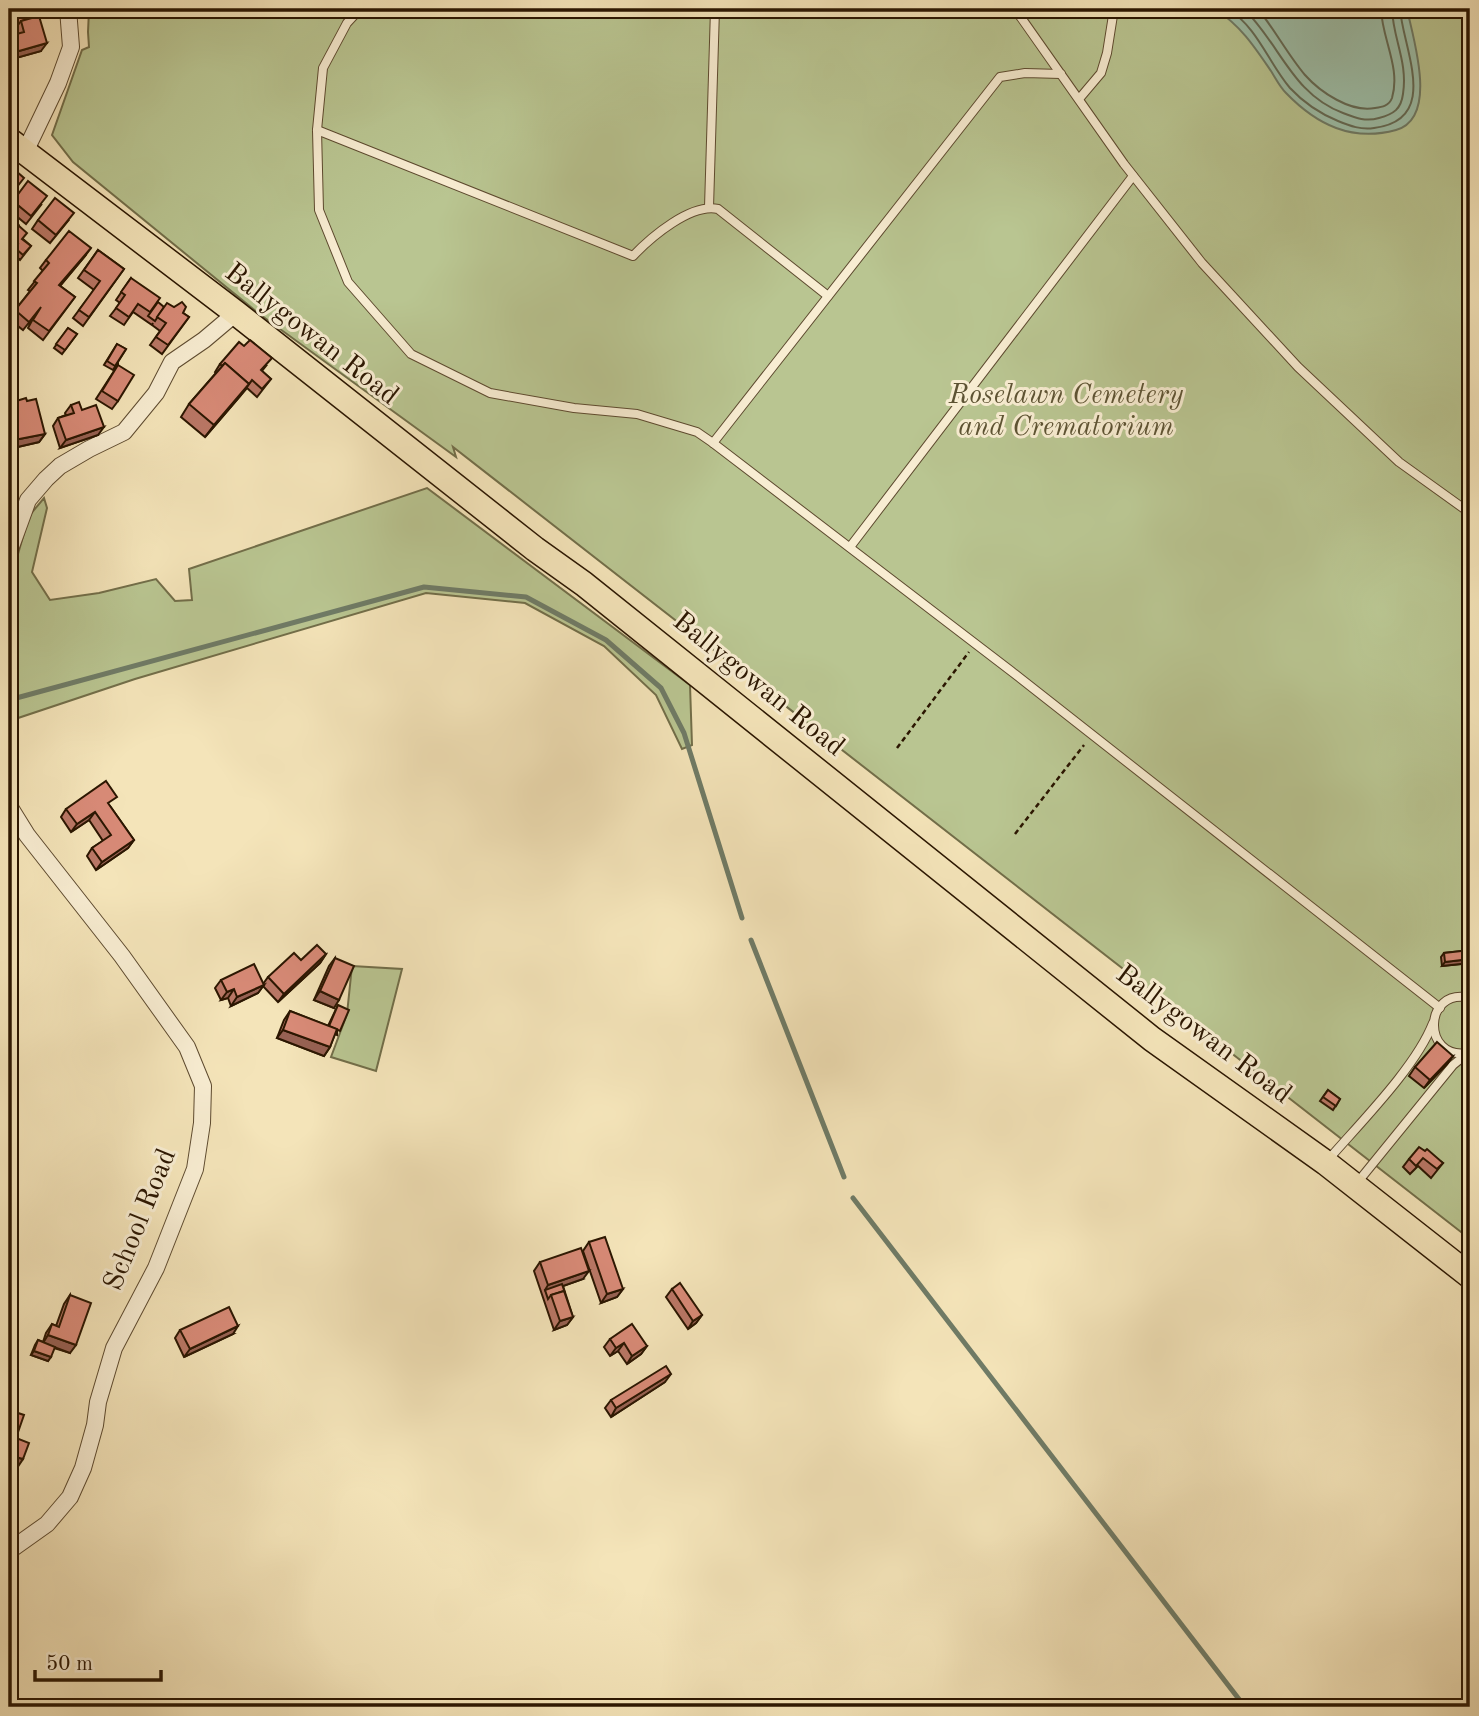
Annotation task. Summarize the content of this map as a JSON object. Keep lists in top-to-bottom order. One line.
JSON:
{"streets":{"main road":["Ballygowan Road"],"street":["School Road"]},"parks":["Roselawn Cemetery and Crematorium"],"scale_bar":"50 m"}
